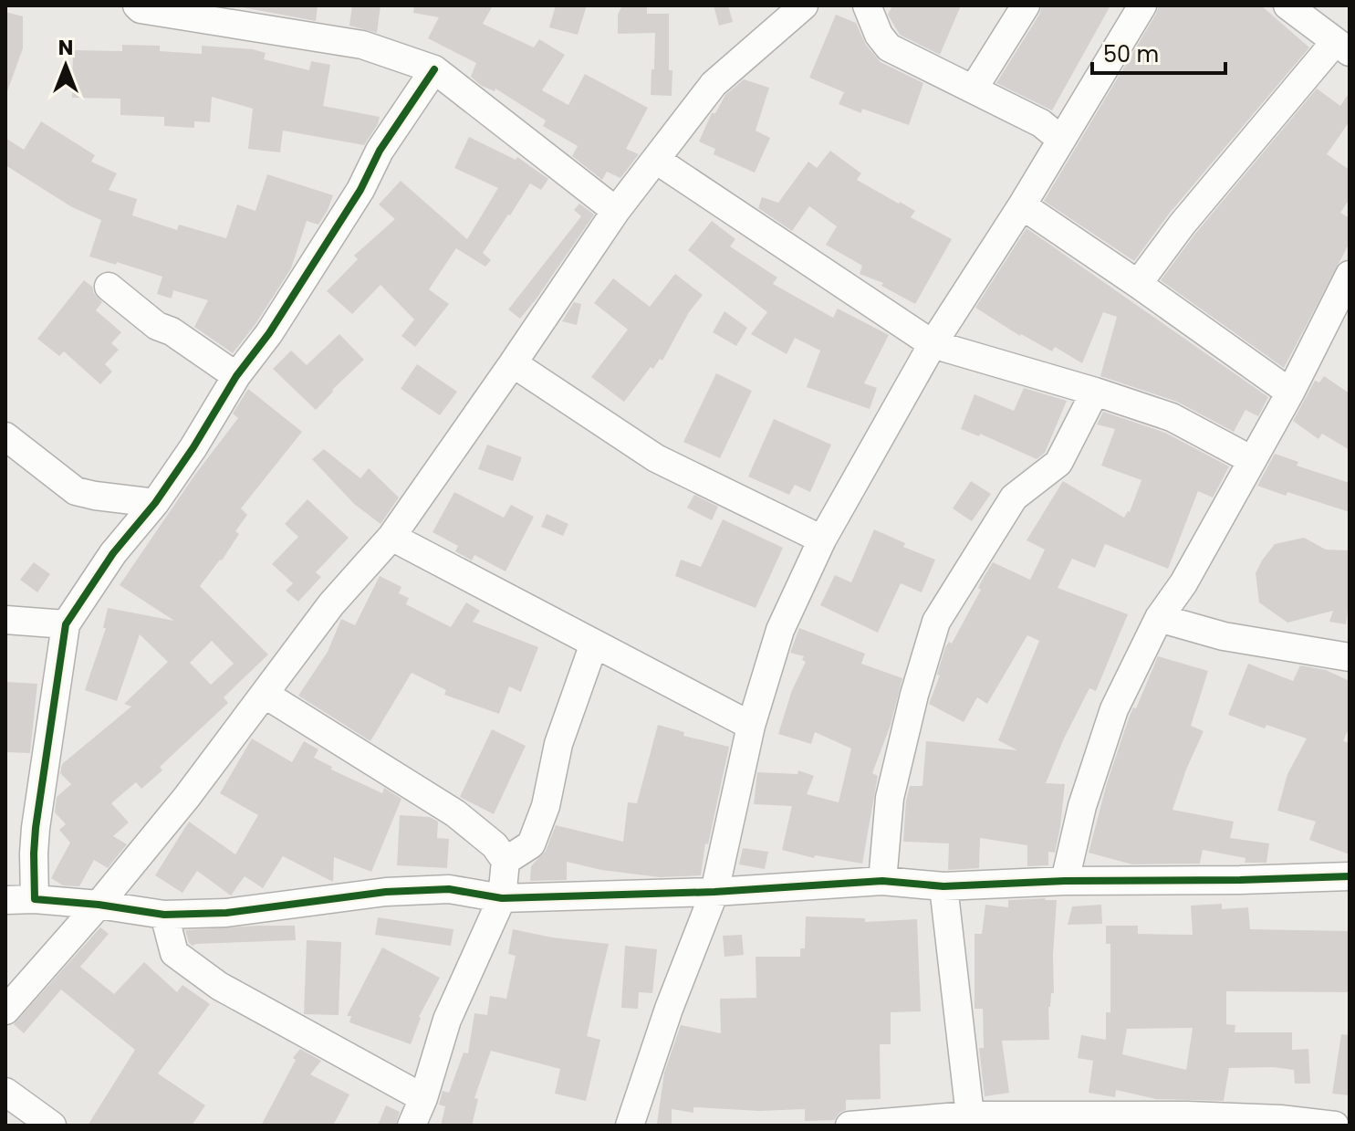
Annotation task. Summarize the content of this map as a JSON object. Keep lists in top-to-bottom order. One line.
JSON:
{"scale_bar":"50 m","north":"top"}
